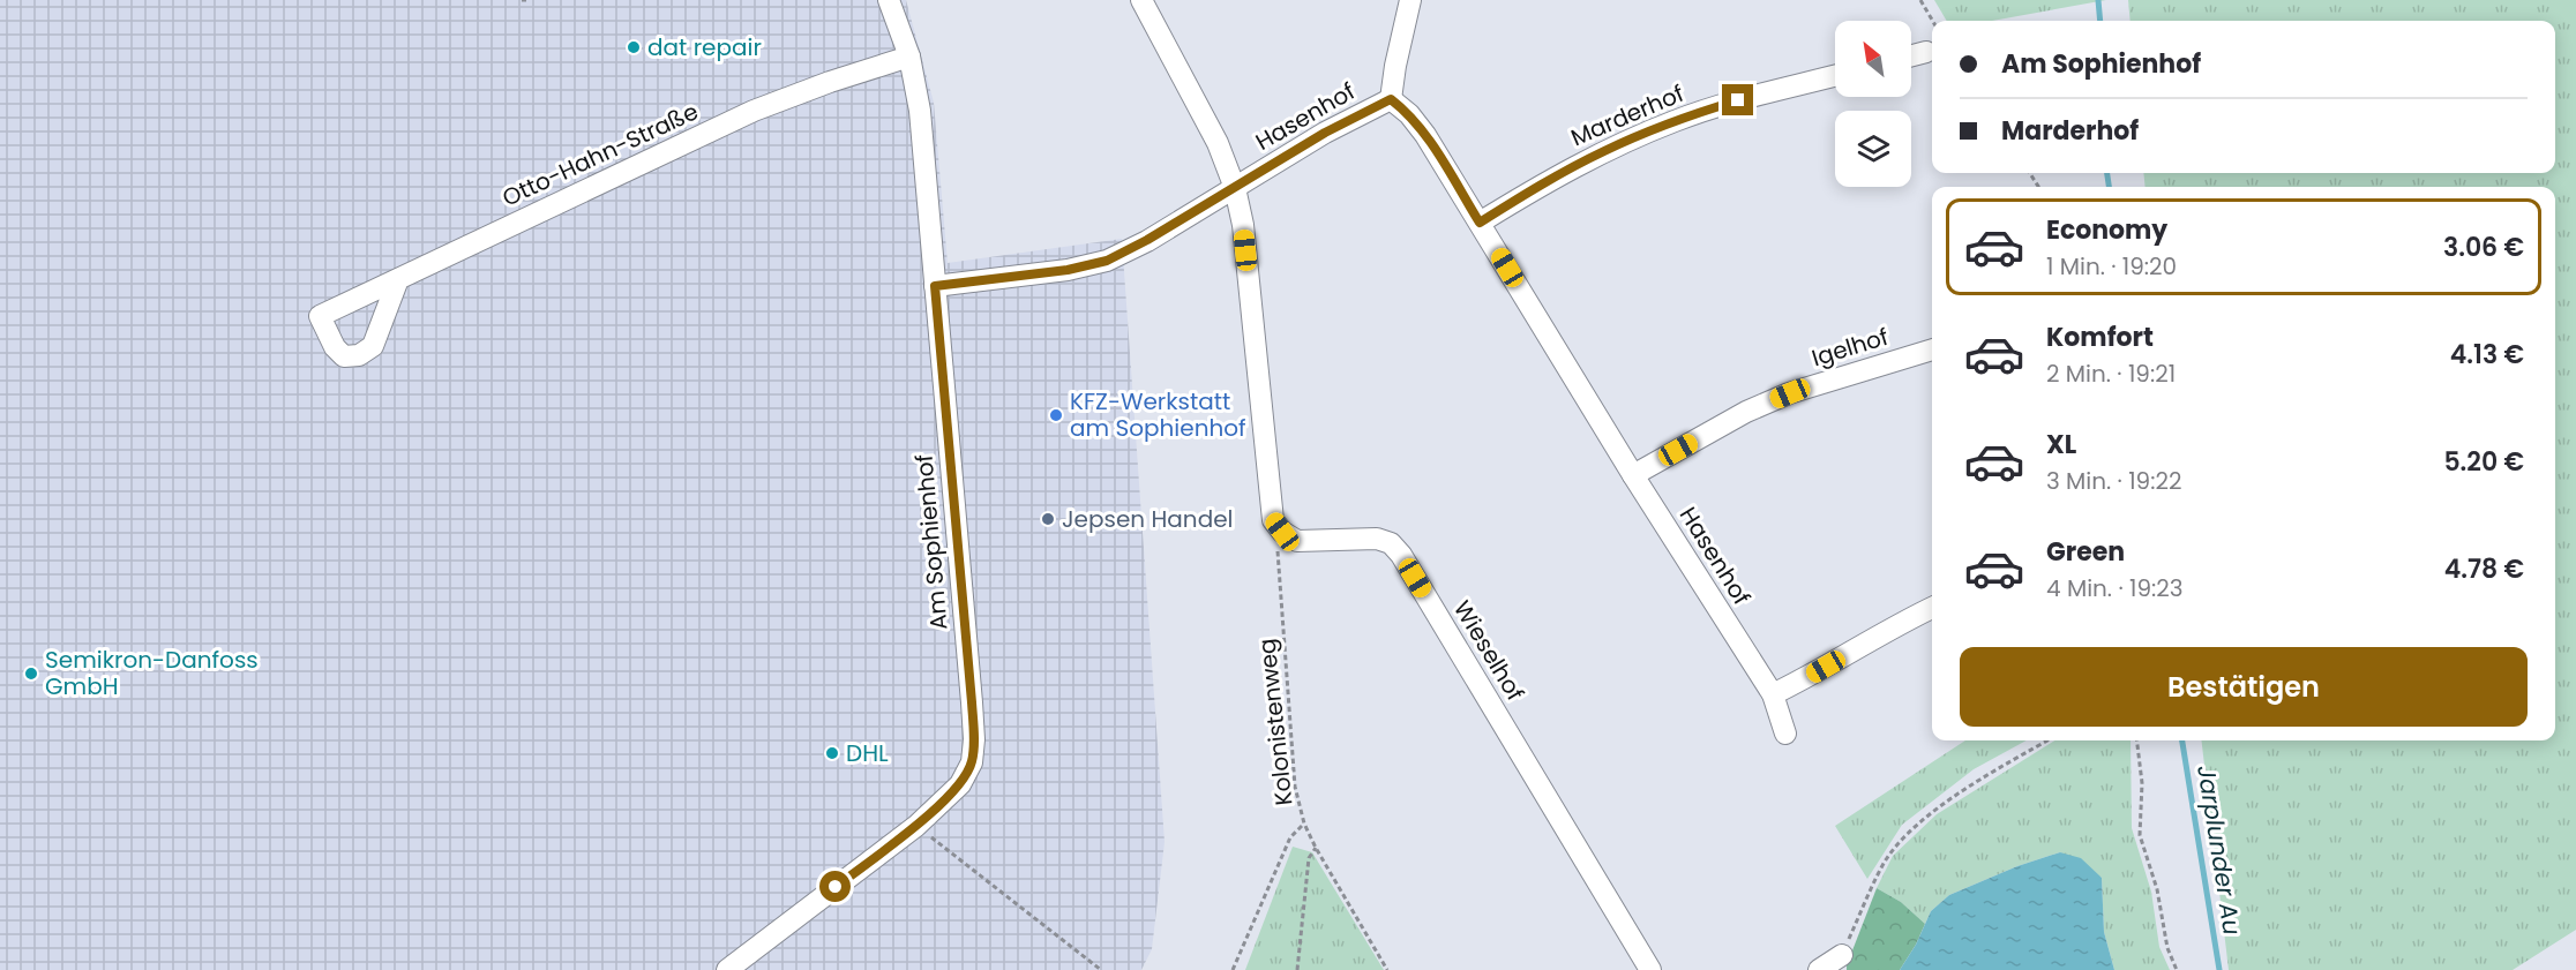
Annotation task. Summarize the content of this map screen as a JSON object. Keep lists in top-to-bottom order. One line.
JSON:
{"streets":{"street":["Marderhof","Hasenhof","Otto-Hahn-Straße","Igelhof","Am Sophienhof","Wieselhof"],"path":["Kolonistenweg"]},"crossings":[["Marderhof","Hasenhof"],["Hasenhof","Igelhof"],["Hasenhof","Am Sophienhof"],["Otto-Hahn-Straße","Am Sophienhof"],["Wieselhof","Kolonistenweg"]],"water":["Jarplunder Au"],"places":["dat repair","KFZ-Werkstatt am Sophienhof","Jepsen Handel","Semikron-Danfoss GmbH","DHL"],"north":"top left","page":{"banner":["Am Sophienhof","Marderhof"],"list":[{"name":"Economy","note":"1 Min. · 19:20","value":"3.06 €"},{"name":"Komfort","note":"2 Min. · 19:21","value":"4.13 €"},{"name":"XL","note":"3 Min. · 19:22","value":"5.20 €"},{"name":"Green","note":"4 Min. · 19:23","value":"4.78 €"}],"buttons":"Bestätigen"}}
